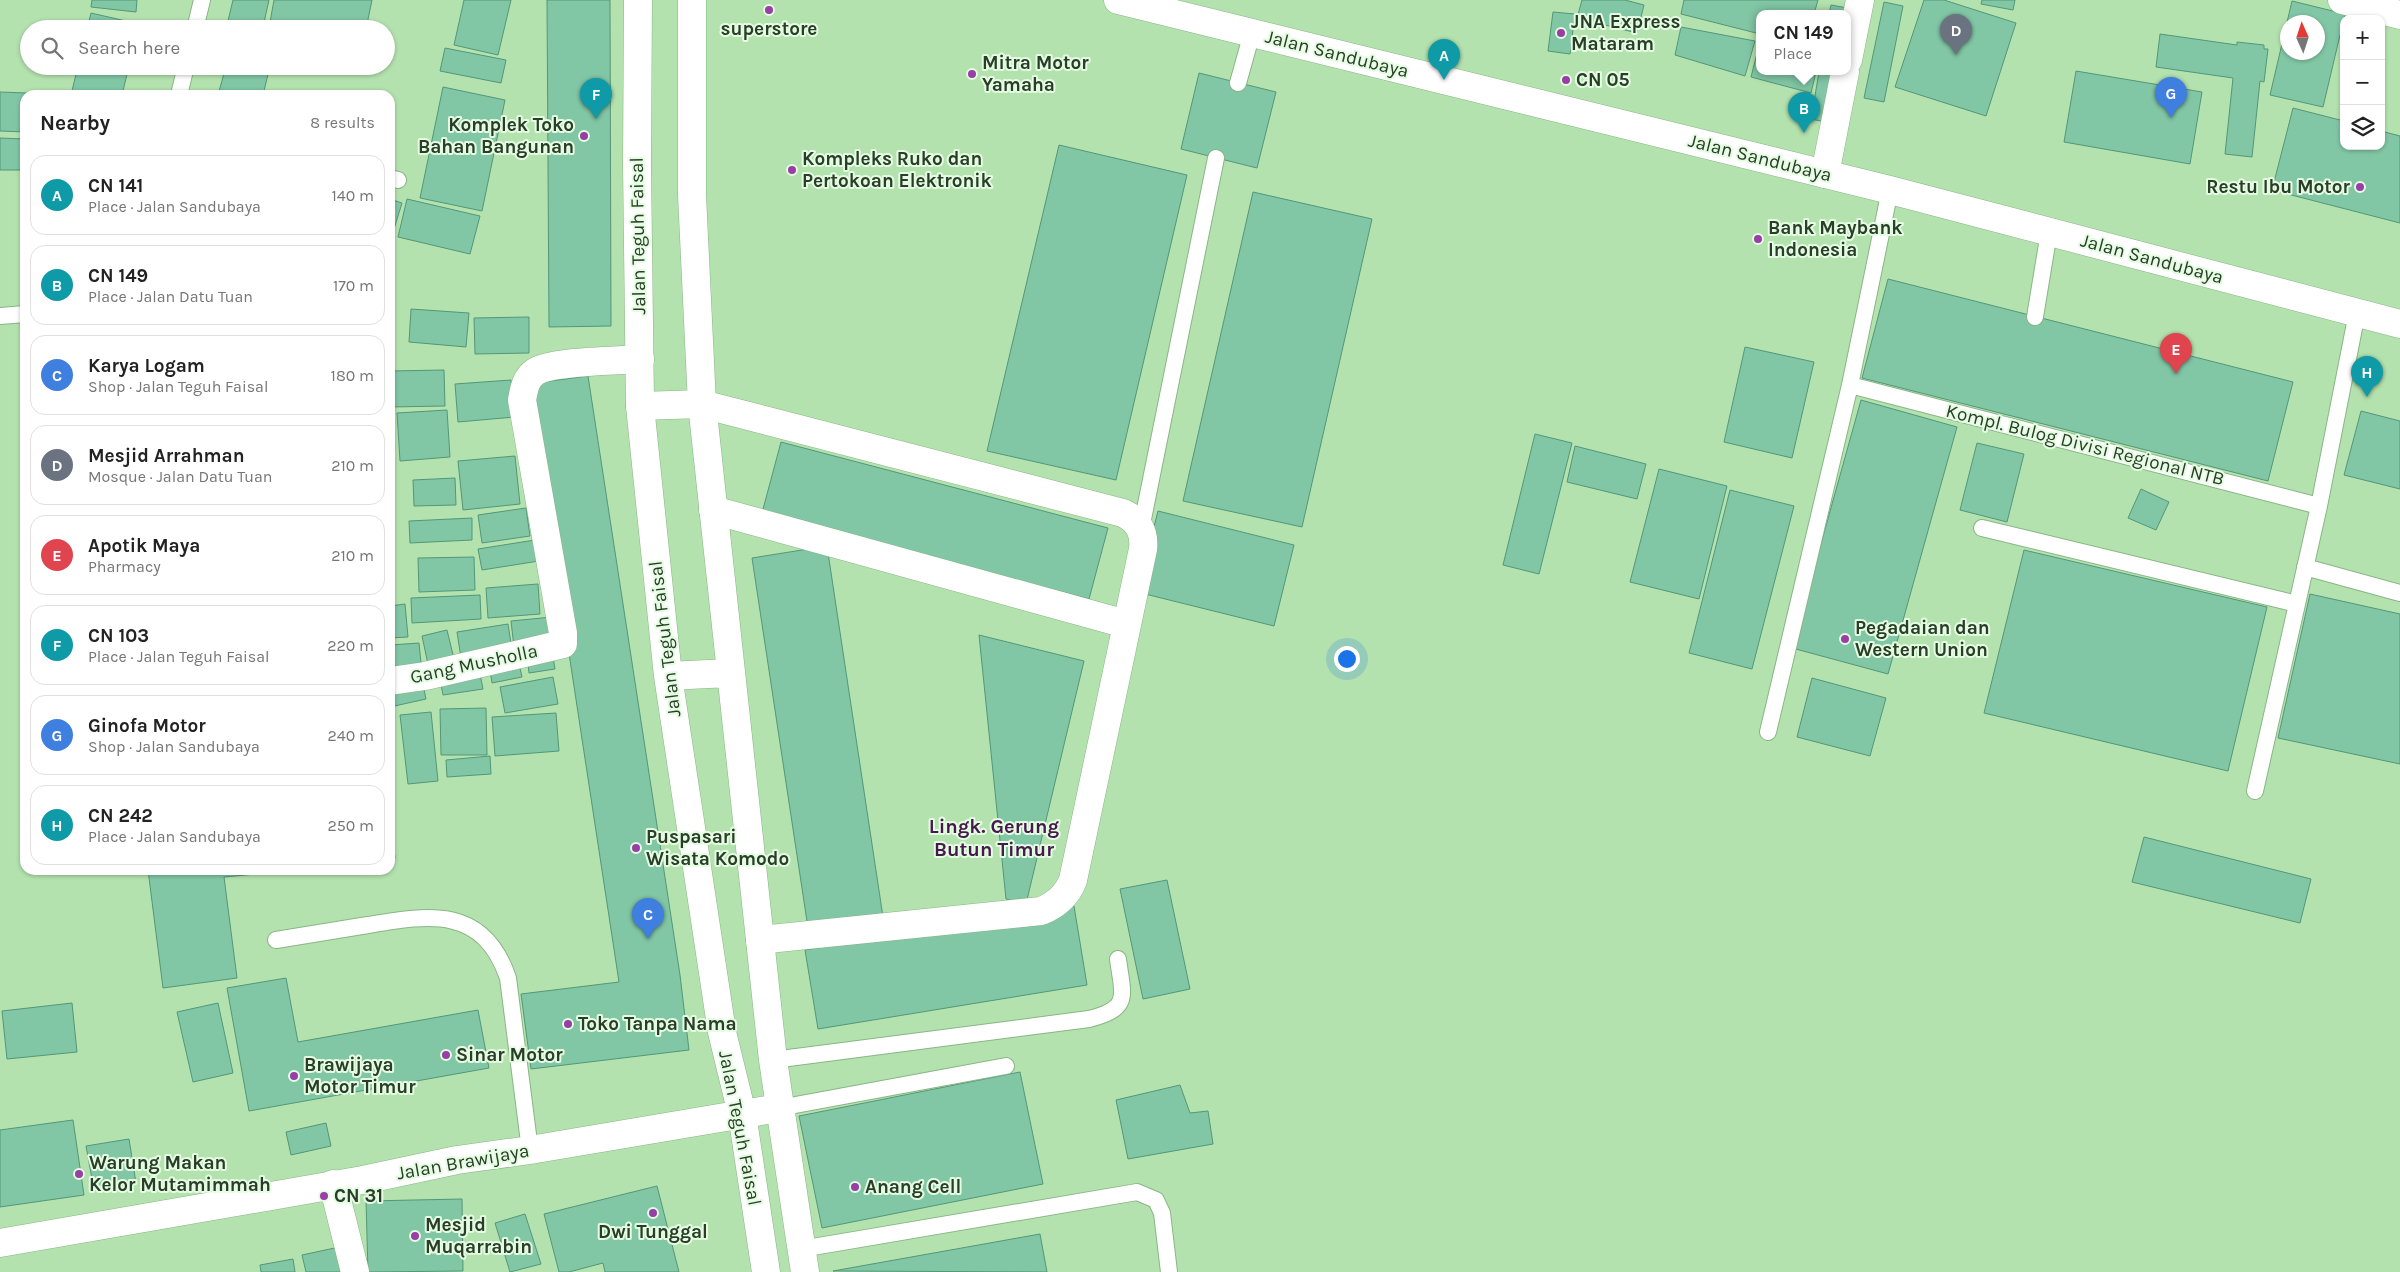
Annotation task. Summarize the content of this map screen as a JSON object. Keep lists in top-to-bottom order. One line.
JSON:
{"streets":{"main road":["Jalan Sandubaya","Jalan Teguh Faisal","Gang Musholla","Jalan Brawijaya"],"lane":["Kompl. Bulog Divisi Regional NTB"]},"crossings":[["Jalan Teguh Faisal","Gang Musholla"],["Jalan Teguh Faisal","Jalan Brawijaya"]],"districts":["Lingk. Gerung Butun Timur"],"places":["superstore","JNA Express Mataram","Mitra Motor Yamaha","CN 05","Komplek Toko Bahan Bangunan","Kompleks Ruko dan Pertokoan Elektronik","Restu Ibu Motor","Bank Maybank Indonesia","Pegadaian dan Western Union","Puspasari Wisata Komodo","Toko Tanpa Nama","Sinar Motor","Brawijaya Motor Timur","Warung Makan Kelor Mutamimmah","Anang Cell","CN 31","Dwi Tunggal","Mesjid Muqarrabin"],"north":"top","page":{"popup":["CN 149","Place"],"pins":["D","A","G","F","B","E","H","C"],"map_buttons":["+","−"],"search":"Search here","heading":["Nearby","8 results"],"list":[{"mark":"A","name":"CN 141","note":"Place · Jalan Sandubaya","value":"140 m"},{"mark":"B","name":"CN 149","note":"Place · Jalan Datu Tuan","value":"170 m"},{"mark":"C","name":"Karya Logam","note":"Shop · Jalan Teguh Faisal","value":"180 m"},{"mark":"D","name":"Mesjid Arrahman","note":"Mosque · Jalan Datu Tuan","value":"210 m"},{"mark":"E","name":"Apotik Maya","note":"Pharmacy","value":"210 m"},{"mark":"F","name":"CN 103","note":"Place · Jalan Teguh Faisal","value":"220 m"},{"mark":"G","name":"Ginofa Motor","note":"Shop · Jalan Sandubaya","value":"240 m"},{"mark":"H","name":"CN 242","note":"Place · Jalan Sandubaya","value":"250 m"}]}}
